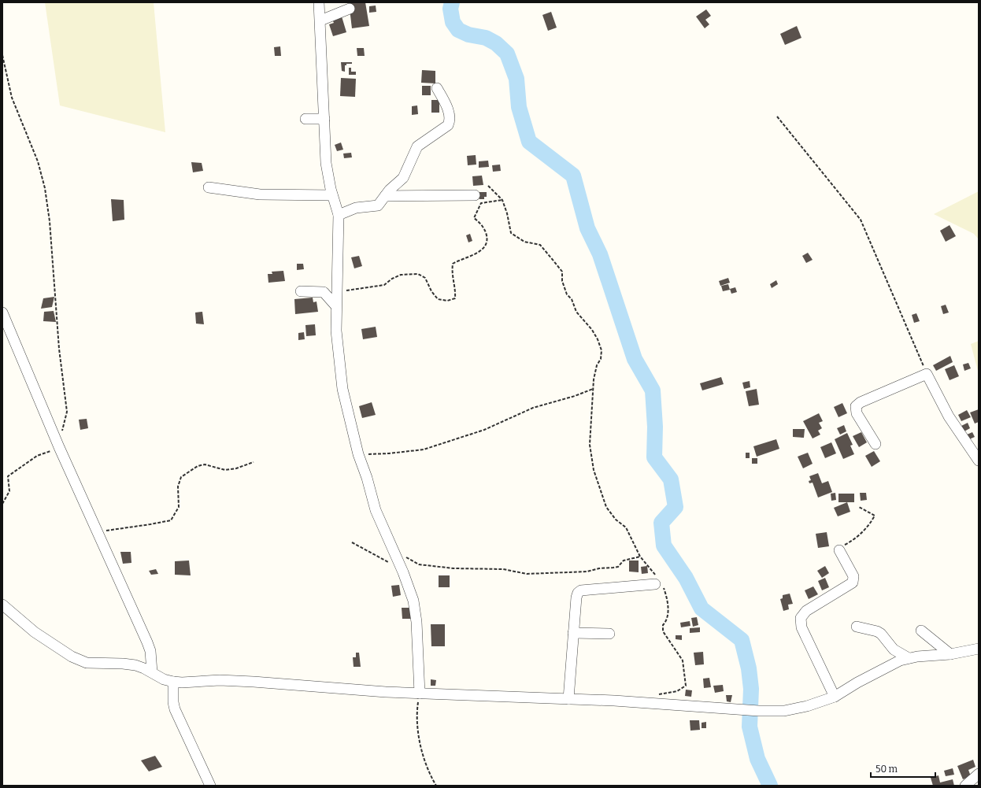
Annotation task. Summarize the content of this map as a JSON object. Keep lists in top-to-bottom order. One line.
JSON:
{"scale_bar":"50 m"}
